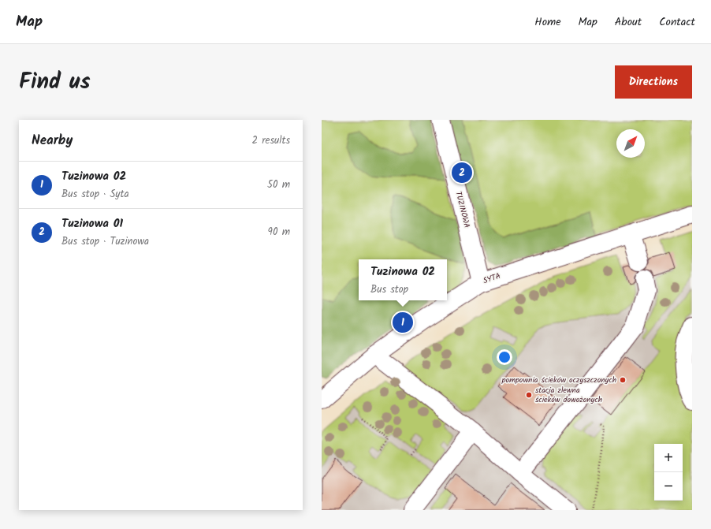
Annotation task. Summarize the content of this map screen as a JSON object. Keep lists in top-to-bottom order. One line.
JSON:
{"streets":{"street":["TUZINOWA","SYTA"]},"crossings":[["TUZINOWA","SYTA"]],"places":["pompownia ścieków oczyszczonych","stacja zlewna ścieków dowożonych"],"north":"top right","page":{"header":"Map","nav":["Home","Map","About","Contact"],"title":"Find us","buttons":"Directions","heading":["Nearby","2 results"],"list":[{"mark":"1","name":"Tuzinowa 02","note":"Bus stop · Syta","value":"50 m"},{"mark":"2","name":"Tuzinowa 01","note":"Bus stop · Tuzinowa","value":"90 m"}],"pins":["2","1"],"popup":["Tuzinowa 02","Bus stop"],"map_buttons":["+","−"]}}
